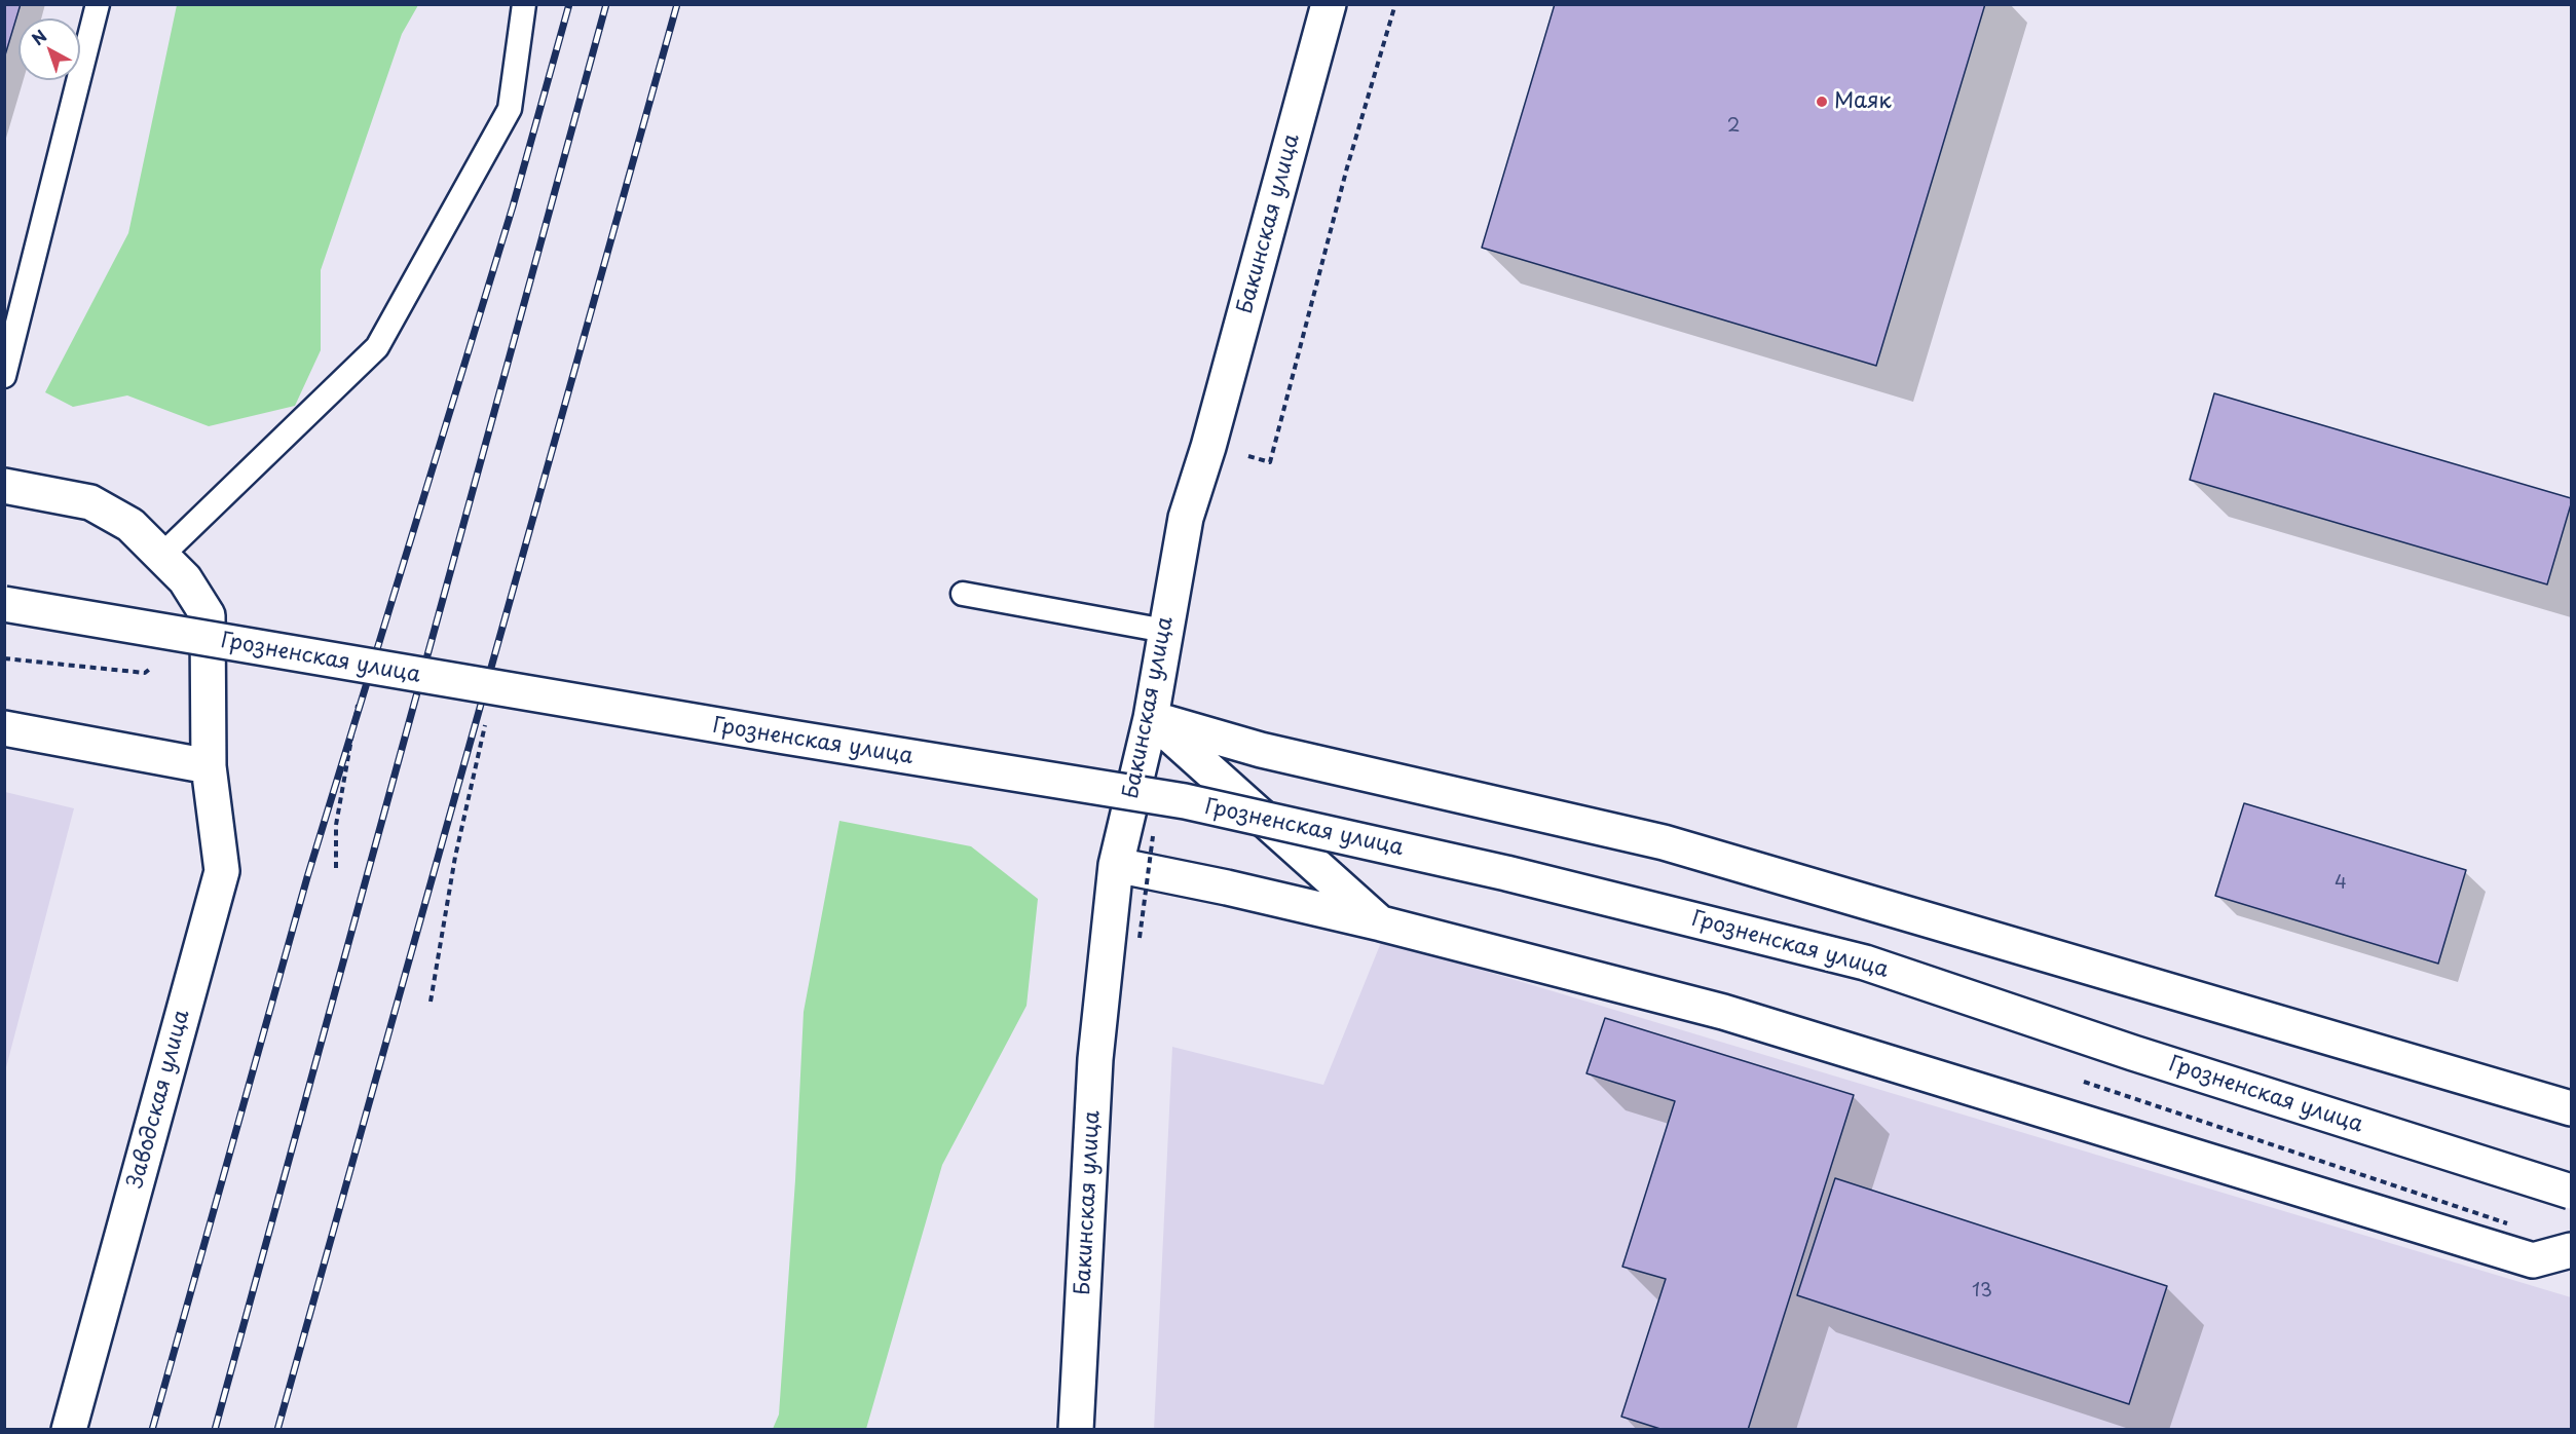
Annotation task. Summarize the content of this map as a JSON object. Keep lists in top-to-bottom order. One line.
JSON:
{"streets":{"main road":["Бакинская улица","Грозненская улица","Заводская улица"]},"places":["Маяк"],"house_numbers":["2","4","13"],"north":"top left"}
